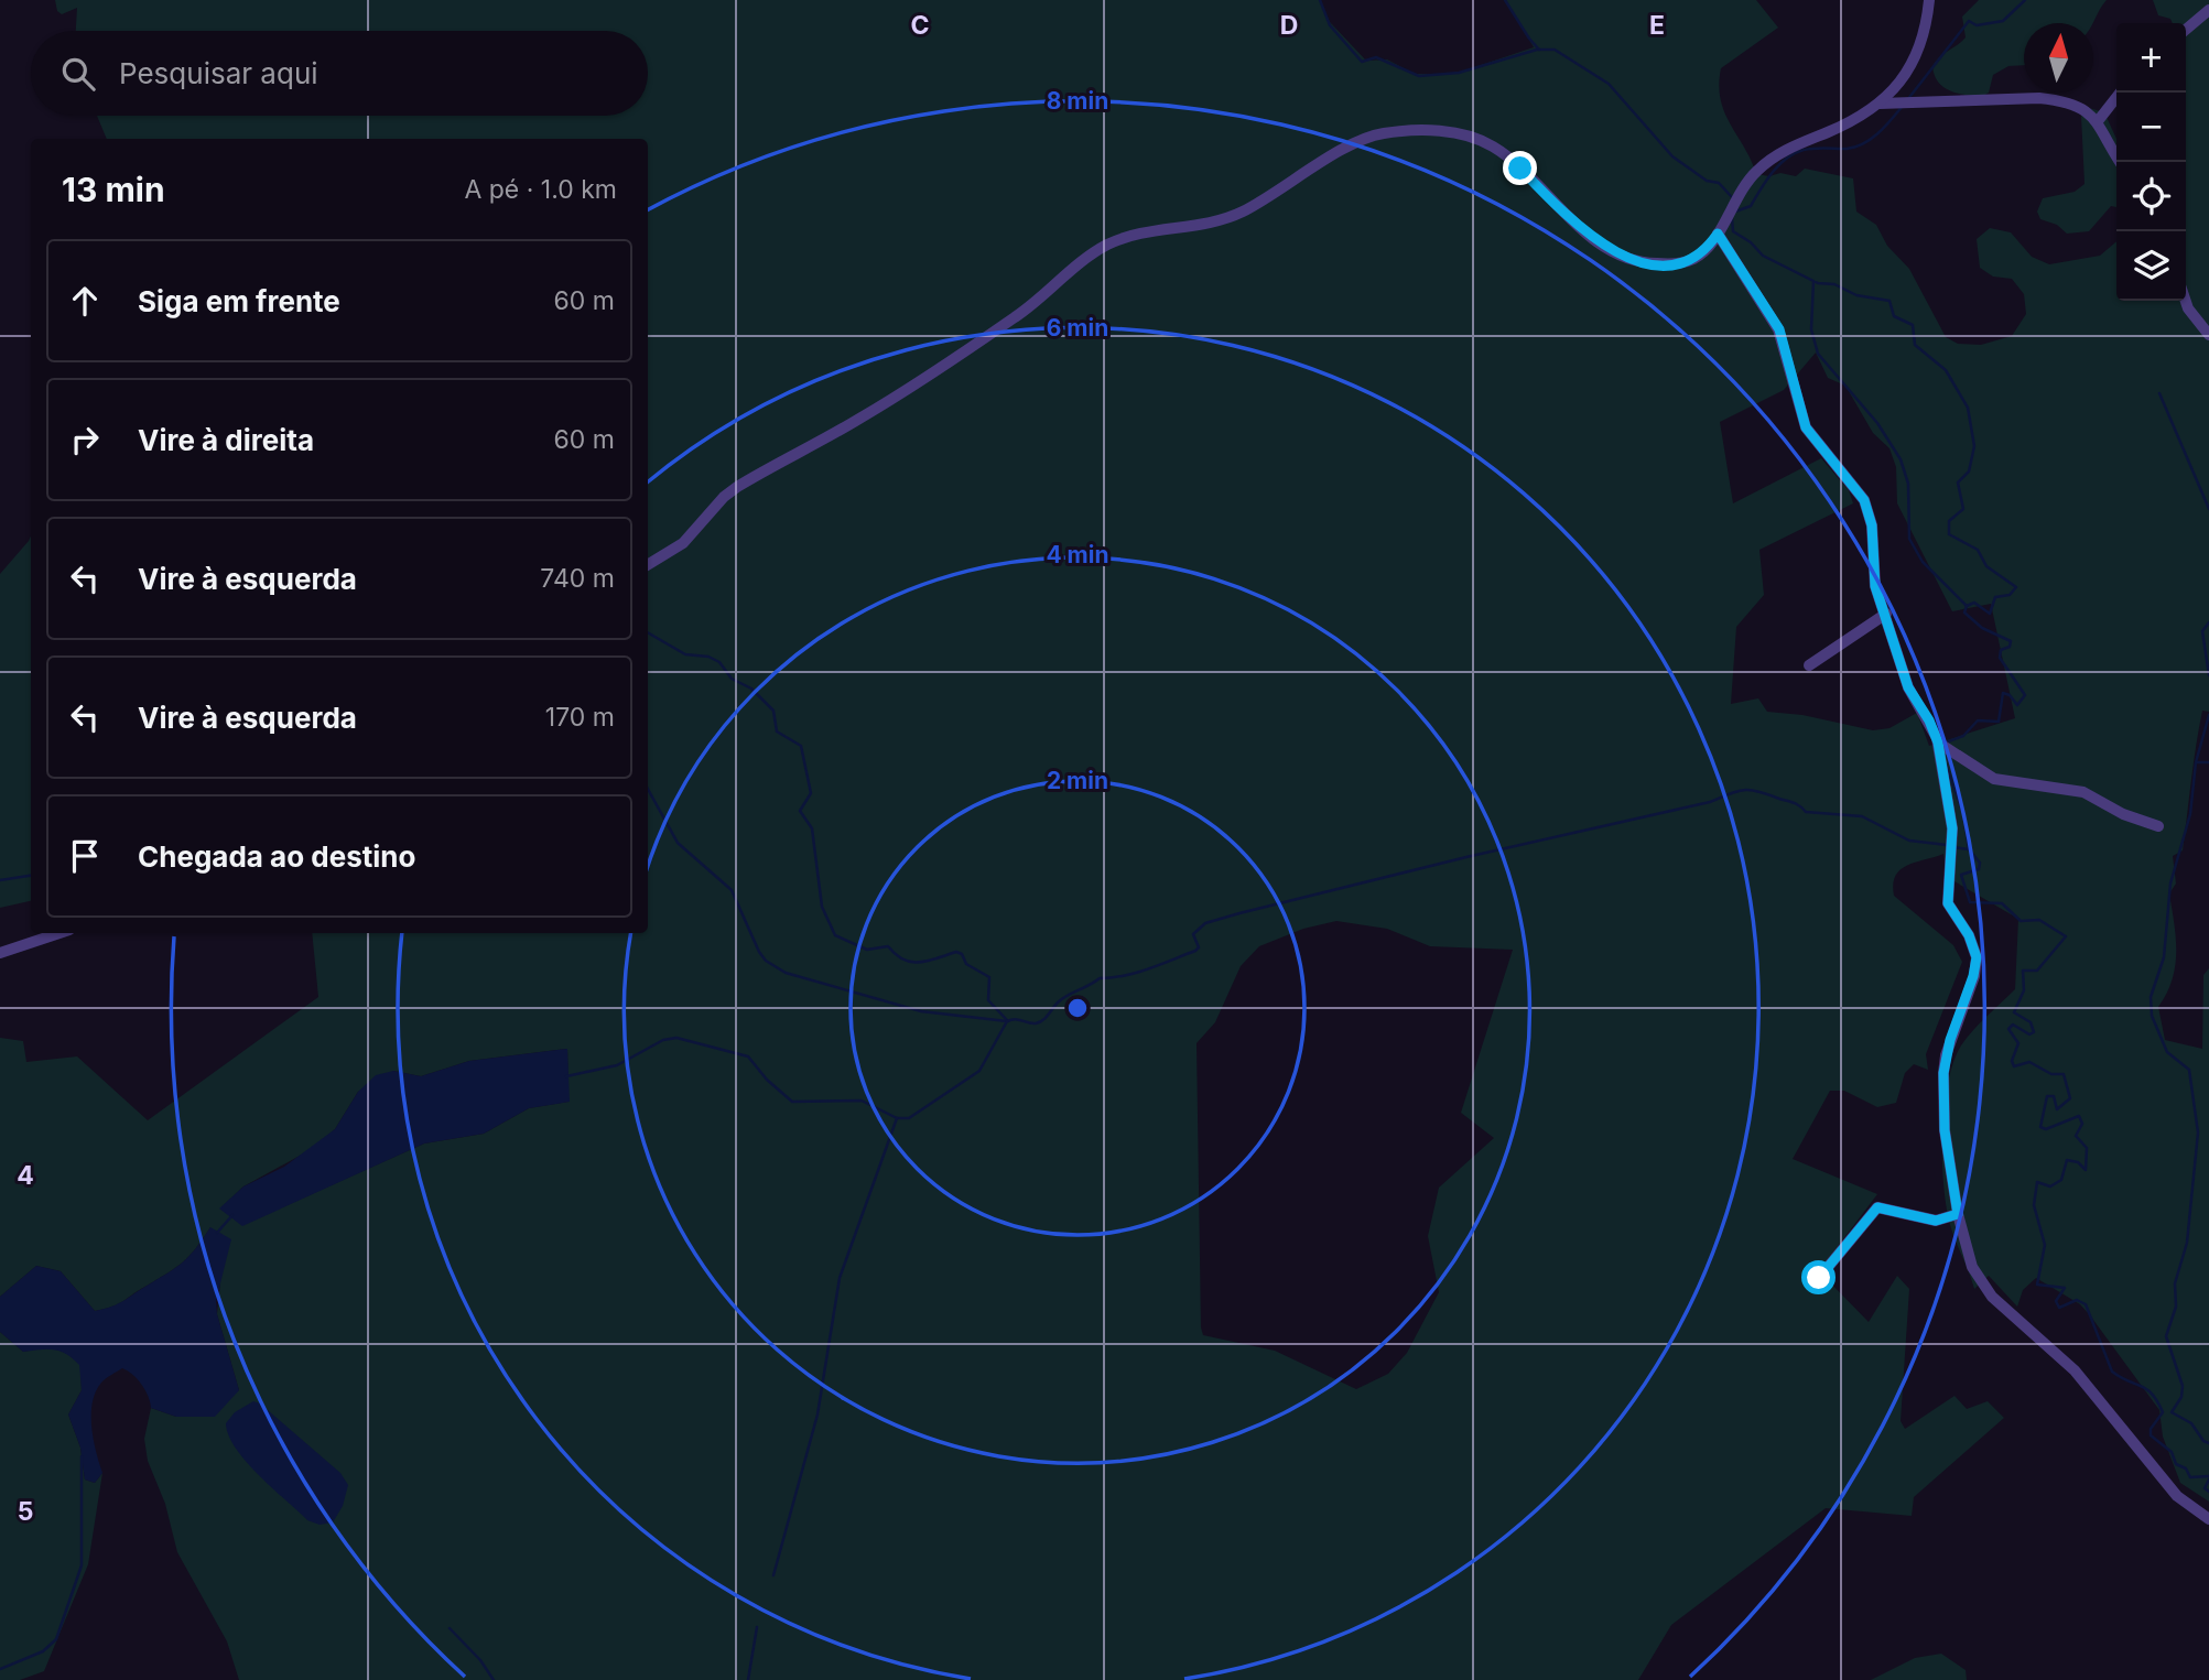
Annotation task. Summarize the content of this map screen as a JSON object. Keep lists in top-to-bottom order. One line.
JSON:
{"north":"top","page":{"map_buttons":["+","−"],"search":"Pesquisar aqui","heading":["13 min","A pé · 1.0 km"],"list":[["Siga em frente","60 m"],["Vire à direita","60 m"],["Vire à esquerda","740 m"],["Vire à esquerda","170 m"],"Chegada ao destino"]},"grid":{"columns":["C","D","E"],"rows":["4","5"]},"rings":["8 min","6 min","4 min","2 min"]}
